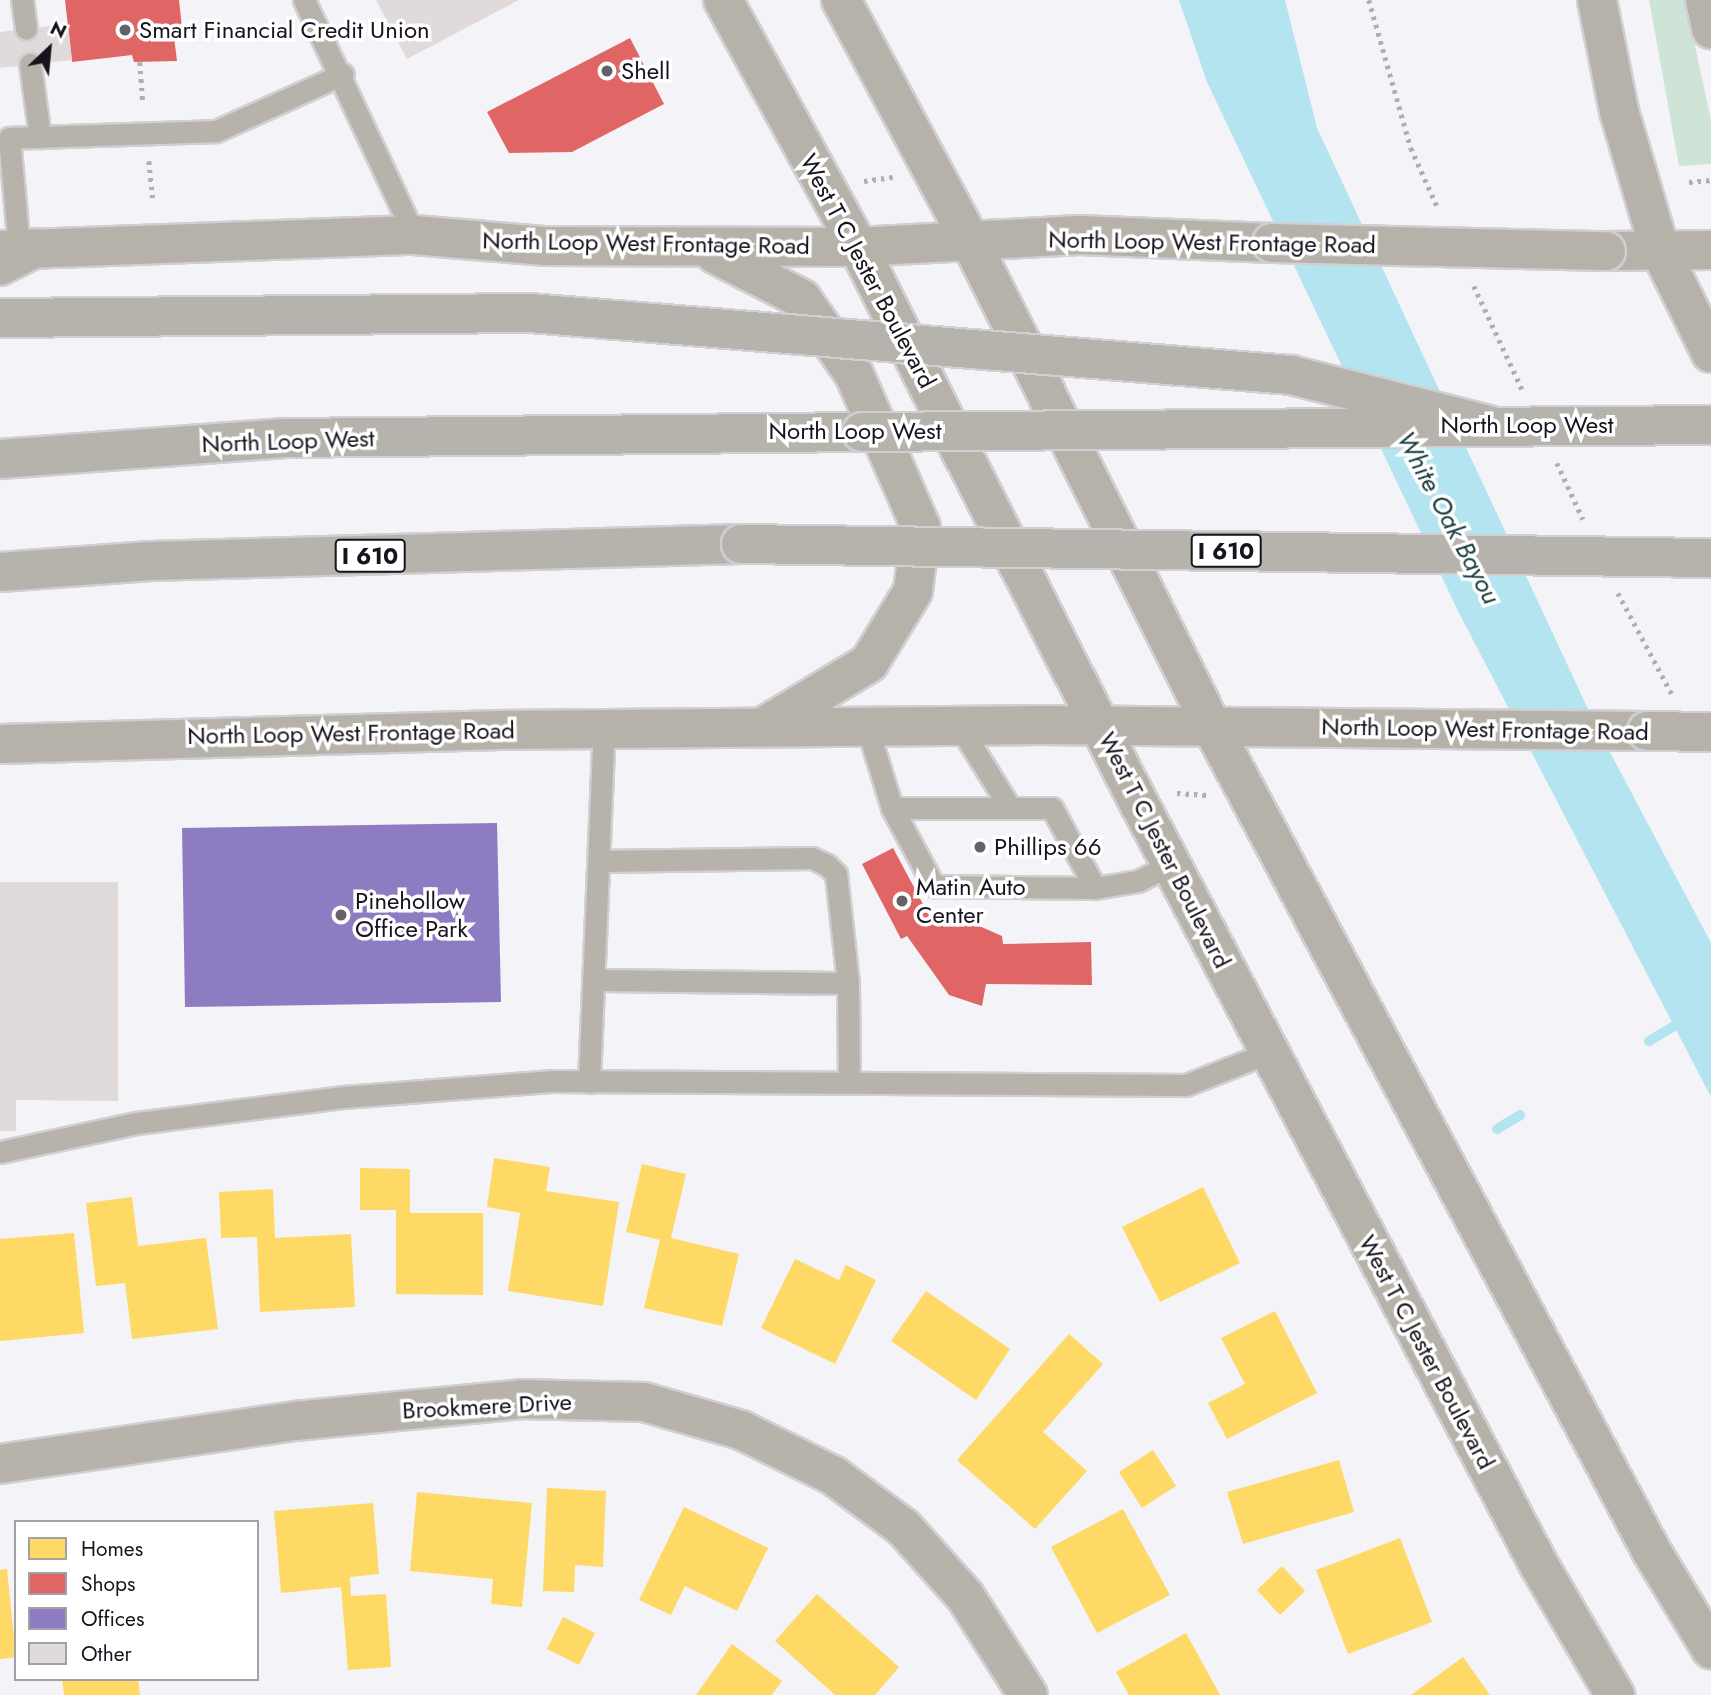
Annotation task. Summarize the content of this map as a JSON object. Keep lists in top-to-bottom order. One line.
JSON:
{"streets":{"highway":["North Loop West","I 610"],"main road":["North Loop West Frontage Road","West T C Jester Boulevard"],"street":["Brookmere Drive"]},"crossings":[["North Loop West Frontage Road","West T C Jester Boulevard"]],"water":["White Oak Bayou"],"places":["Smart Financial Credit Union","Shell","Phillips 66","Matin Auto Center","Pinehollow Office Park"],"legend":["Homes","Shops","Offices","Other"],"north":"top right"}
